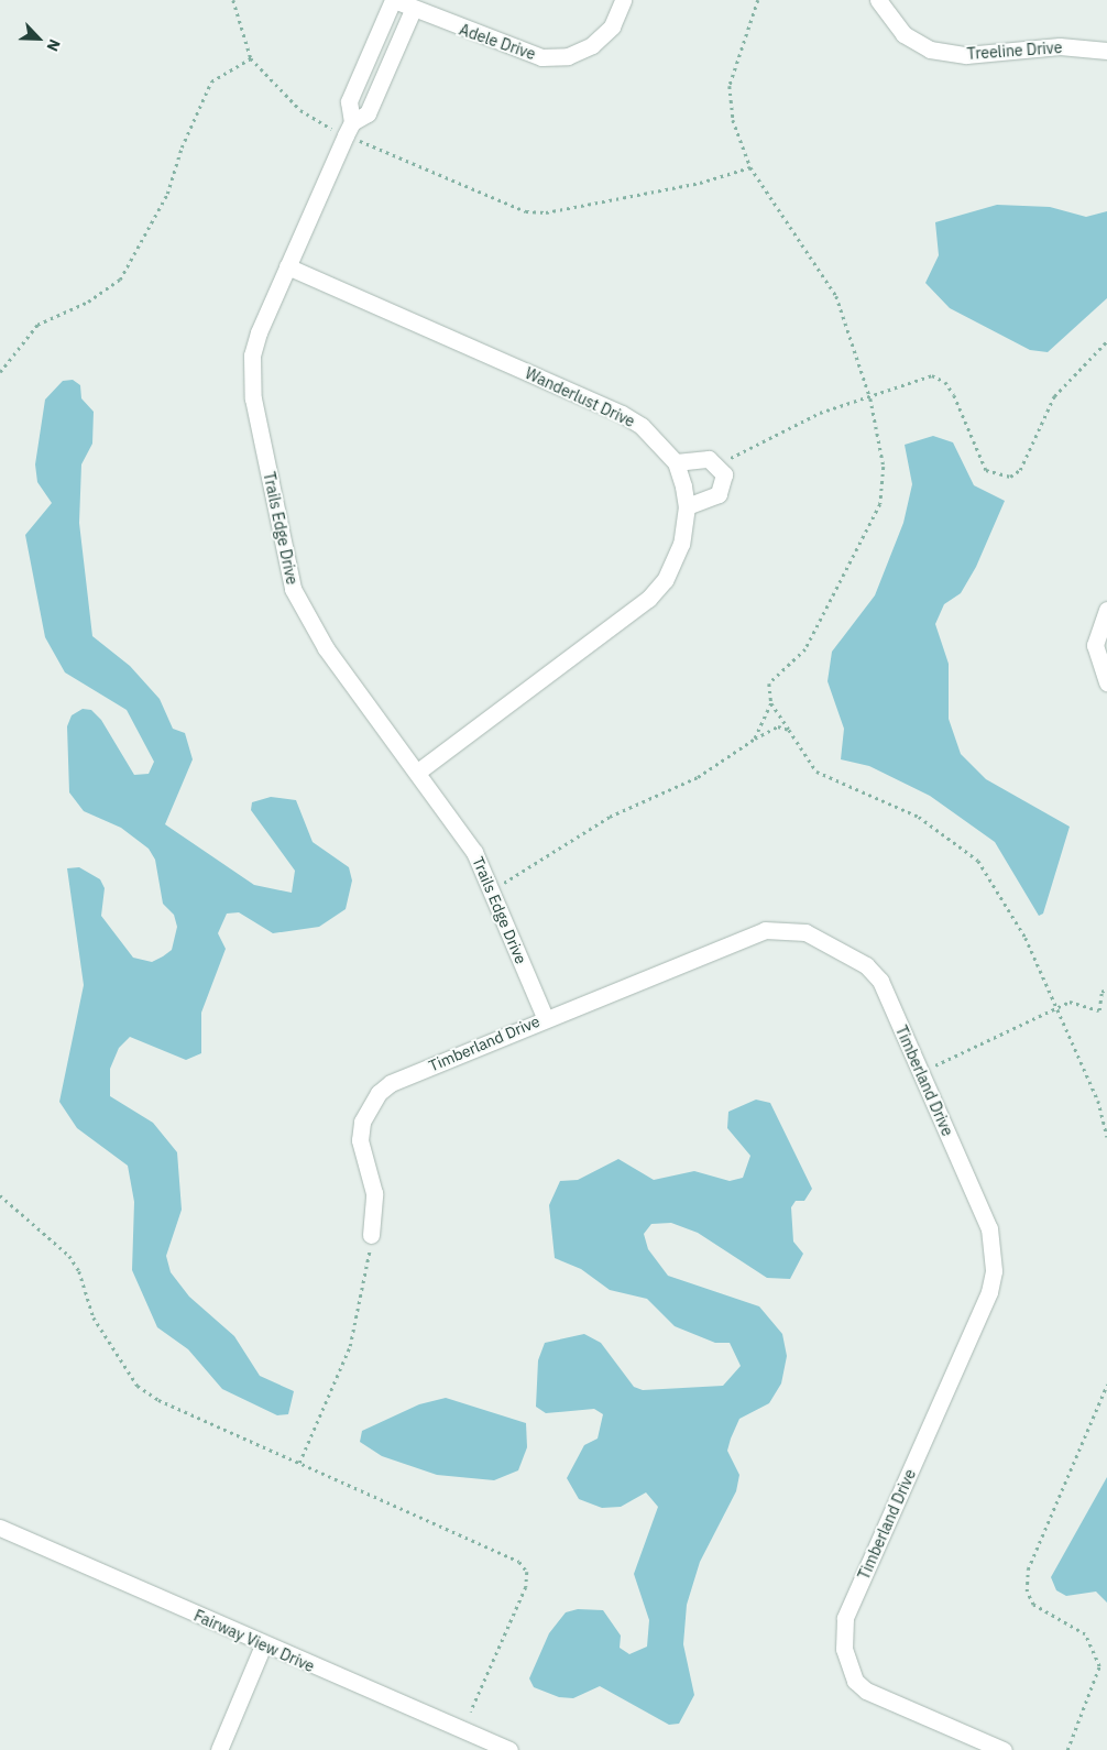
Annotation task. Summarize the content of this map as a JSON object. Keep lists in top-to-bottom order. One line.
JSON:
{"streets":{"street":["Adele Drive","Treeline Drive","Wanderlust Drive","Trails Edge Drive","Timberland Drive","Fairway View Drive"]},"crossings":[["Adele Drive","Trails Edge Drive"],["Wanderlust Drive","Trails Edge Drive"],["Trails Edge Drive","Timberland Drive"]],"north":"bottom right"}
